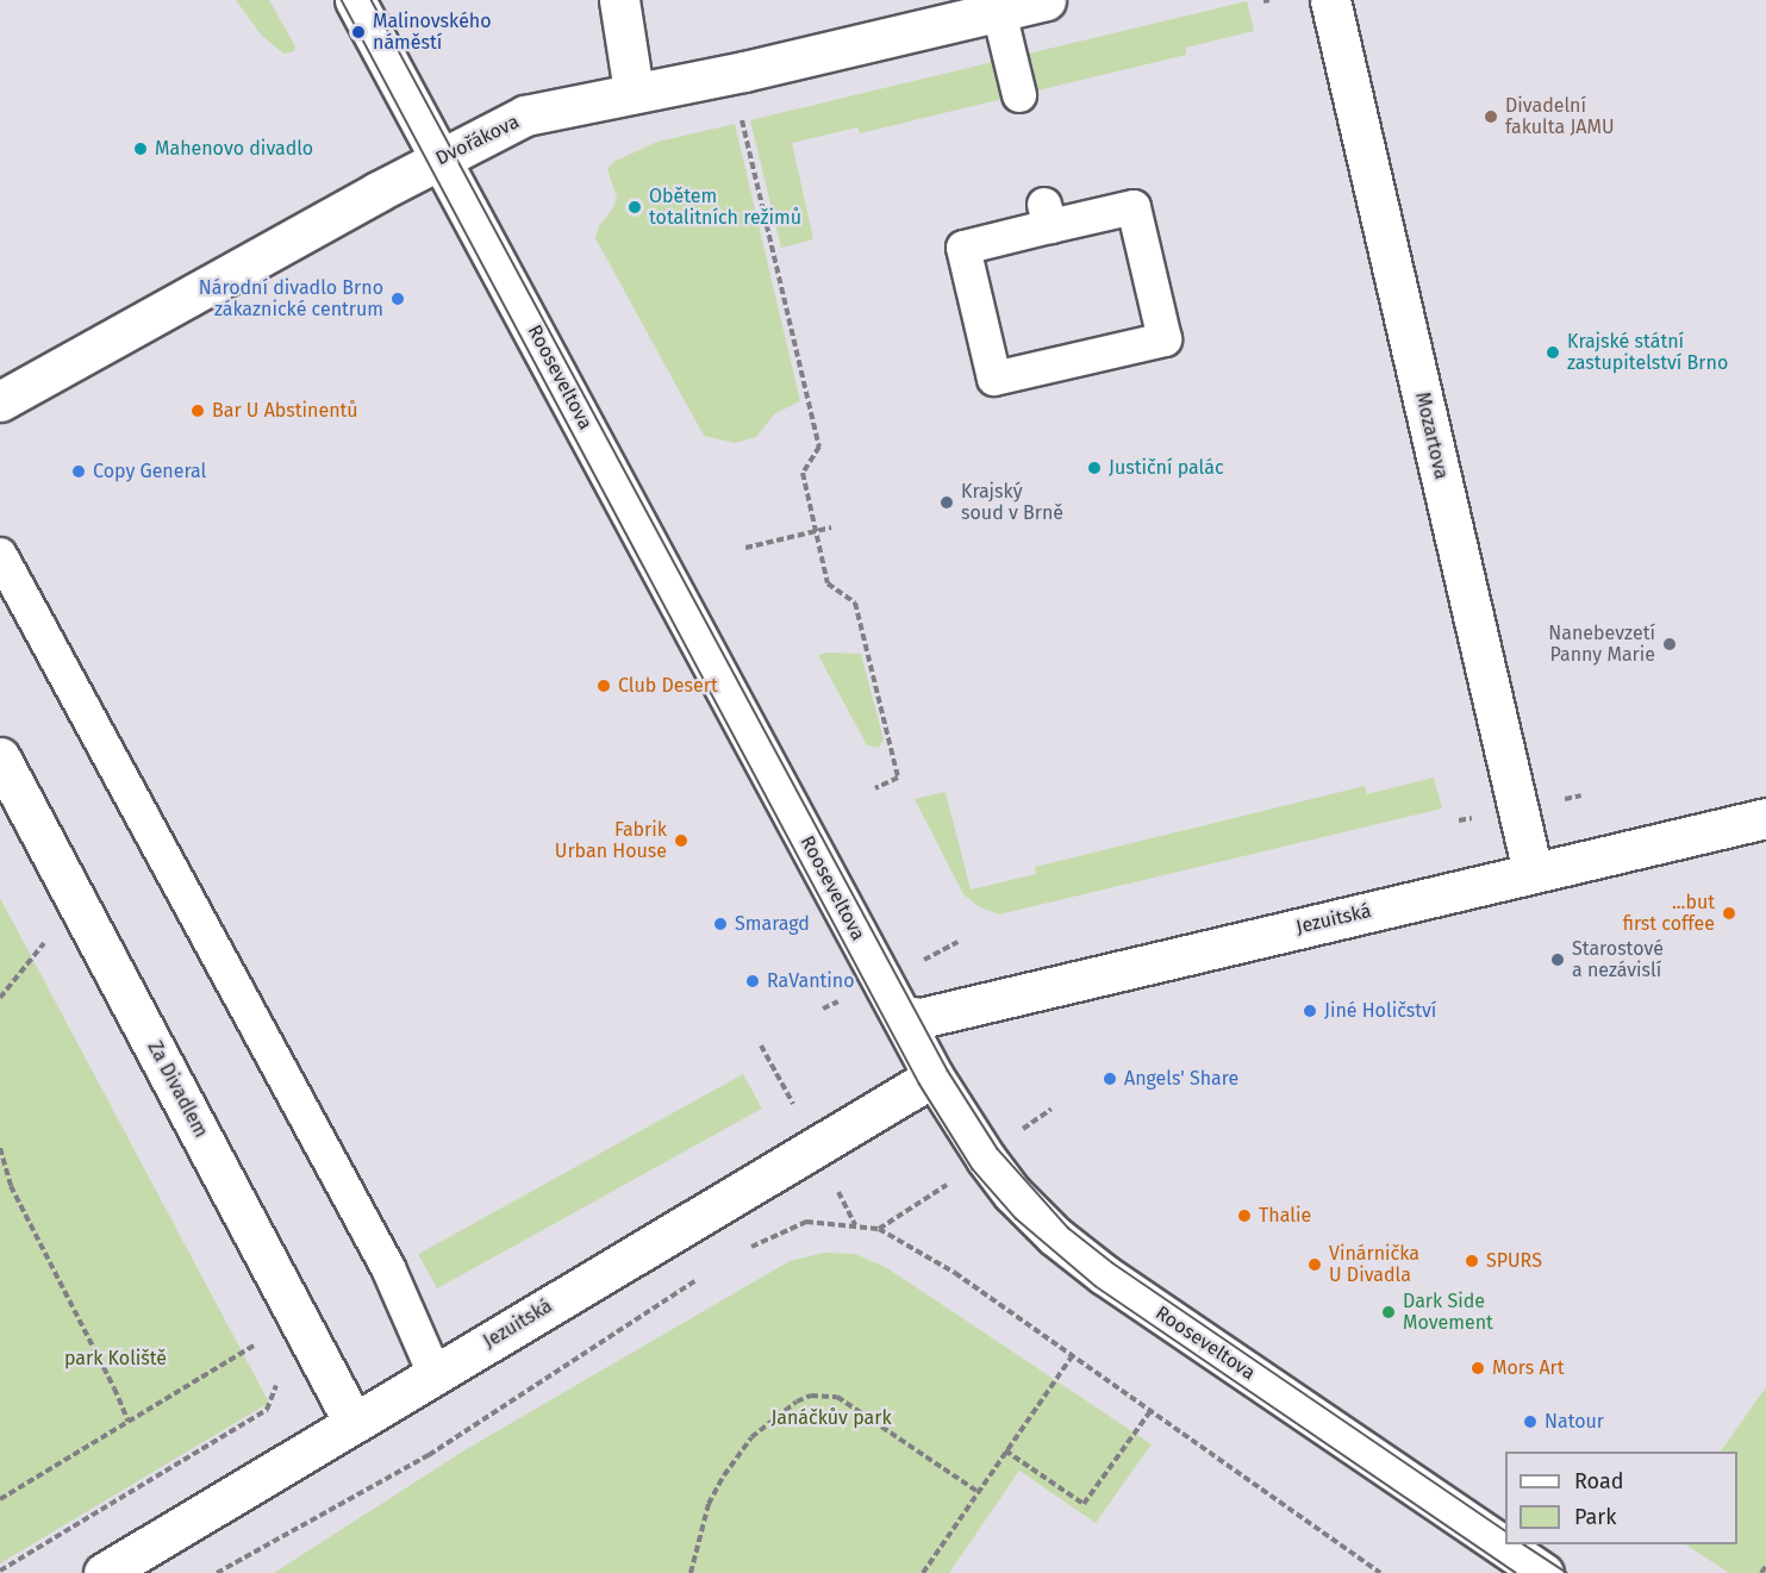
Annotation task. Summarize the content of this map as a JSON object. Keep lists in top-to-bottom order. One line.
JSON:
{"streets":{"street":["Dvořákova","Rooseveltova","Mozartova","Jezuitská","Za Divadlem"]},"crossings":[["Dvořákova","Rooseveltova"],["Rooseveltova","Jezuitská"],["Mozartova","Jezuitská"],["Jezuitská","Za Divadlem"]],"parks":["park Koliště","Janáčkův park"],"places":["Malinovského náměstí","Divadelní fakulta JAMU","Mahenovo divadlo","Obětem totalitních režimů","Národní divadlo Brno zákaznické centrum","Krajské státní zastupitelství Brno","Bar U Abstinentů","Justiční palác","Copy General","Krajský soud v Brně","Nanebevzetí Panny Marie","Club Desert","Fabrik Urban House","...but first coffee","Smaragd","Starostové a nezávislí","RaVantino","Jiné Holičství","Angels' Share","Thalie","SPURS","Vinárnička U Divadla","Dark Side Movement","Mors Art","Natour"],"legend":["Road","Park"]}
